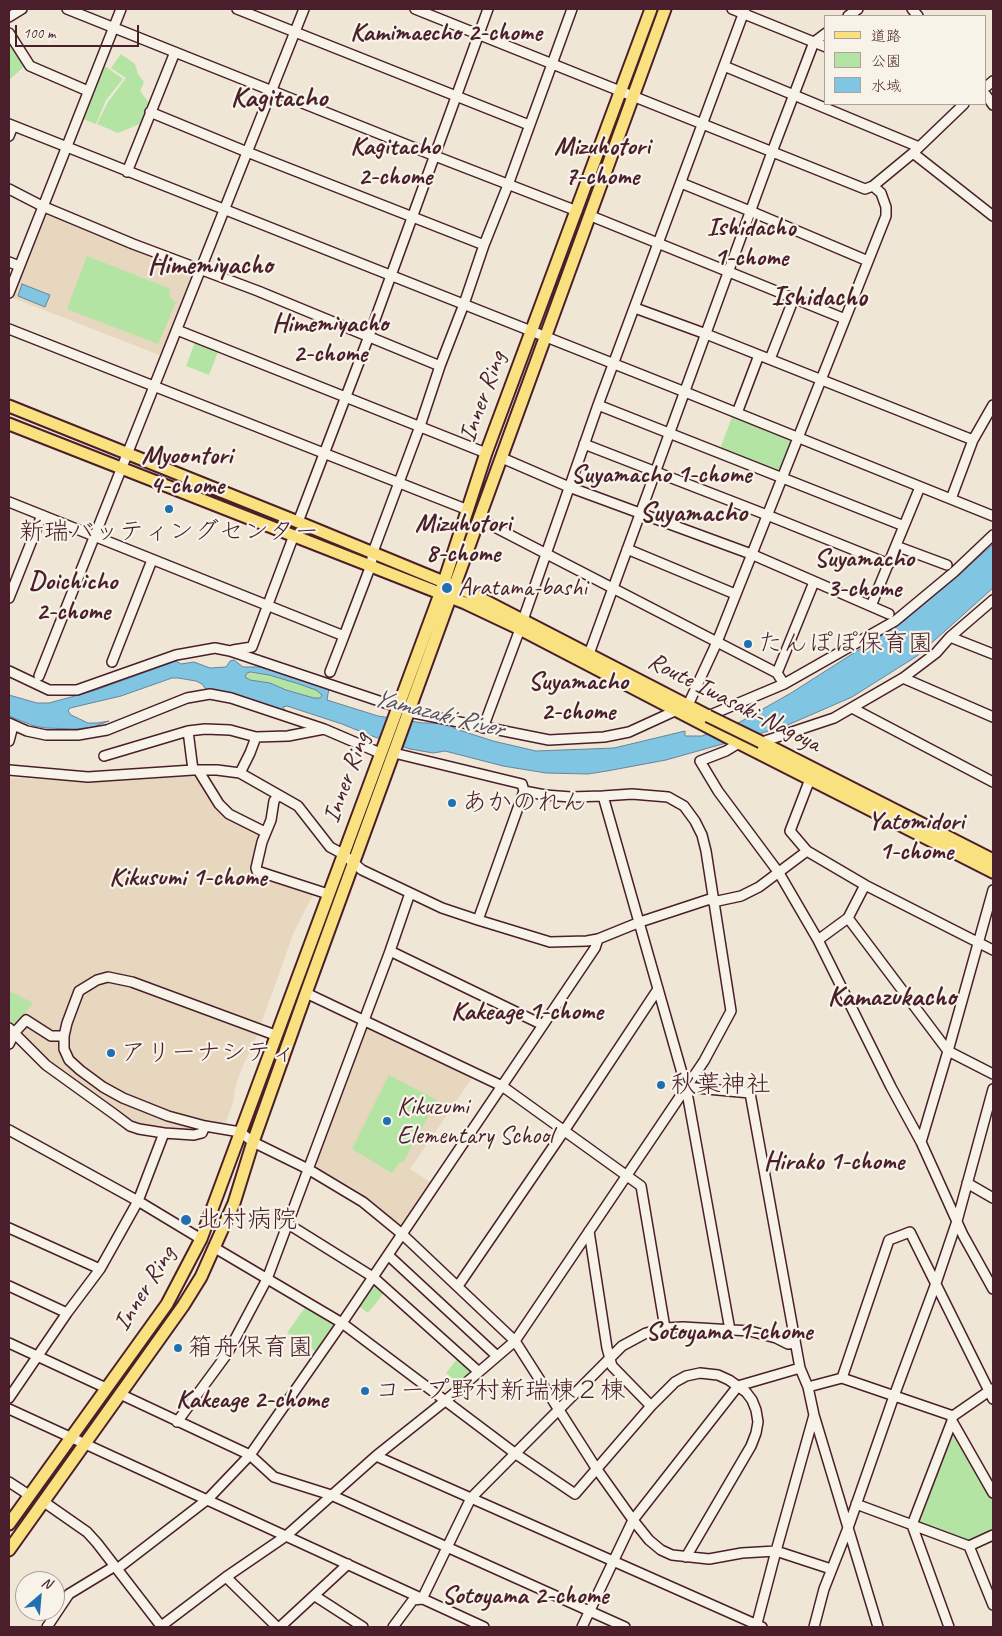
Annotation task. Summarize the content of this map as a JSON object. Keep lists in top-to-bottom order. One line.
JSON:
{"streets":{"main road":["Inner Ring","Route Iwasaki-Nagoya"]},"crossings":[["Inner Ring","Route Iwasaki-Nagoya"]],"districts":["Kamimaecho 2-chome","Kagitacho","Kagitacho 2-chome","Mizuhotori 7-chome","Ishidacho 1-chome","Himemiyacho","Ishidacho","Himemiyacho 2-chome","Myoontori 4-chome","Suyamacho 1-chome","Suyamacho","Mizuhotori 8-chome","Suyamacho 3-chome","Doichicho 2-chome","Suyamacho 2-chome","Yatomidori 1-chome","Kikusumi 1-chome","Kamazukacho","Kakeage 1-chome","Hirako 1-chome","Sotoyama 1-chome","Kakeage 2-chome","Sotoyama 2-chome"],"water":["Yamazaki River"],"places":["新瑞バッティングセンター","Aratama-bashi","たんぽぽ保育園","あかのれん","アリーナシティ","秋葉神社","Kikuzumi Elementary School","北村病院","箱舟保育園","コープ野村新瑞棟２棟"],"legend":["道路","公園","水域"],"scale_bar":"100 m","north":"top right"}
